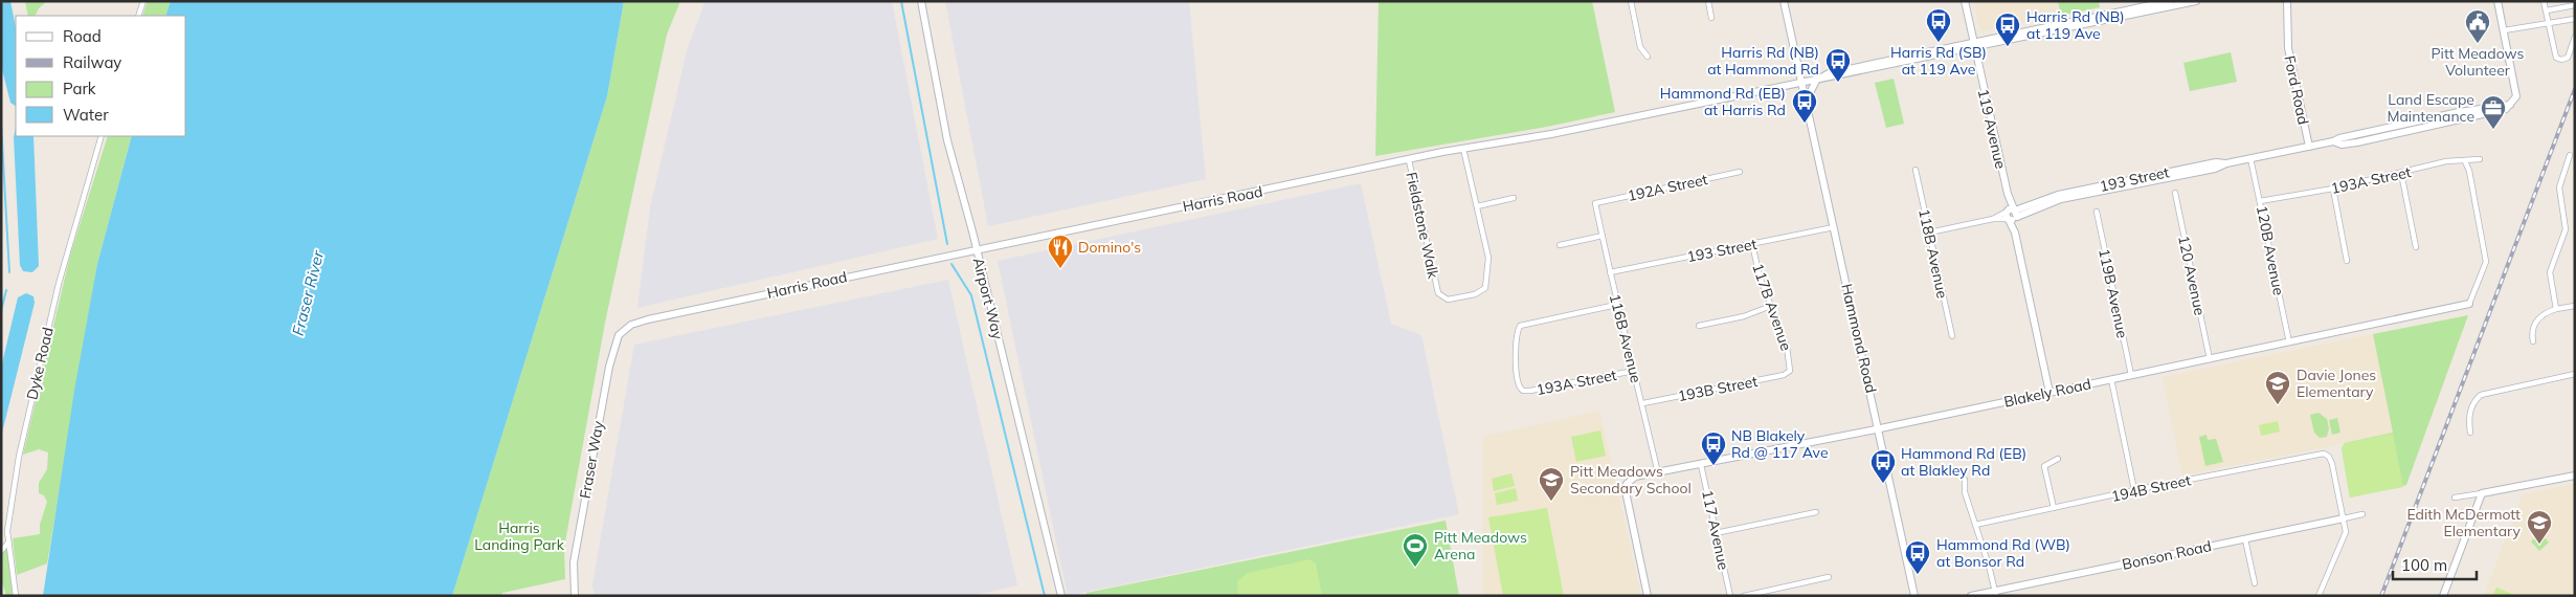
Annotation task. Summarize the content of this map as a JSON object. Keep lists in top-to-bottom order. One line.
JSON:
{"streets":{"street":["Ford Road","119 Avenue","193 Street","193A Street","192A Street","Harris Road","Fieldstone Walk","120B Avenue","118B Avenue","120 Avenue","119B Avenue","Airport Way","117B Avenue","116B Avenue","Hammond Road","Dyke Road","193B Street","Blakely Road","Fraser Way","194B Street","117 Avenue","Bonson Road"]},"crossings":[["Ford Road","193 Street"],["119 Avenue","193 Street"],["119 Avenue","Harris Road"],["119 Avenue","Blakely Road"],["193 Street","120B Avenue"],["193 Street","118B Avenue"],["193 Street","117B Avenue"],["193 Street","116B Avenue"],["193 Street","Hammond Road"],["193A Street","120B Avenue"],["193A Street","116B Avenue"],["192A Street","116B Avenue"],["Harris Road","Fieldstone Walk"],["Harris Road","Airport Way"],["Harris Road","Hammond Road"],["Harris Road","Fraser Way"],["120B Avenue","Blakely Road"],["120 Avenue","Blakely Road"],["119B Avenue","Blakely Road"],["117B Avenue","193B Street"],["116B Avenue","193B Street"],["116B Avenue","Blakely Road"],["Hammond Road","Blakely Road"],["Blakely Road","117 Avenue"],["194B Street","Bonson Road"]],"water":["Fraser River"],"parks":["Harris Landing Park"],"places":{"bus stop":["Harris Rd (SB) at 119 Ave","Harris Rd (NB) at 119 Ave","Harris Rd (NB) at Hammond Rd","Hammond Rd (EB) at Harris Rd","NB Blakely Rd @ 117 Ave","Hammond Rd (EB) at Blakley Rd","Hammond Rd (WB) at Bonsor Rd"],"public building":["Pitt Meadows Volunteer"],"office":["Land Escape Maintenance"],"restaurant":["Domino's"],"school or university":["Davie Jones Elementary","Pitt Meadows Secondary School","Edith McDermott Elementary"],"sports":["Pitt Meadows Arena"]},"legend":["Road","Railway","Park","Water"],"scale_bar":"100 m"}
